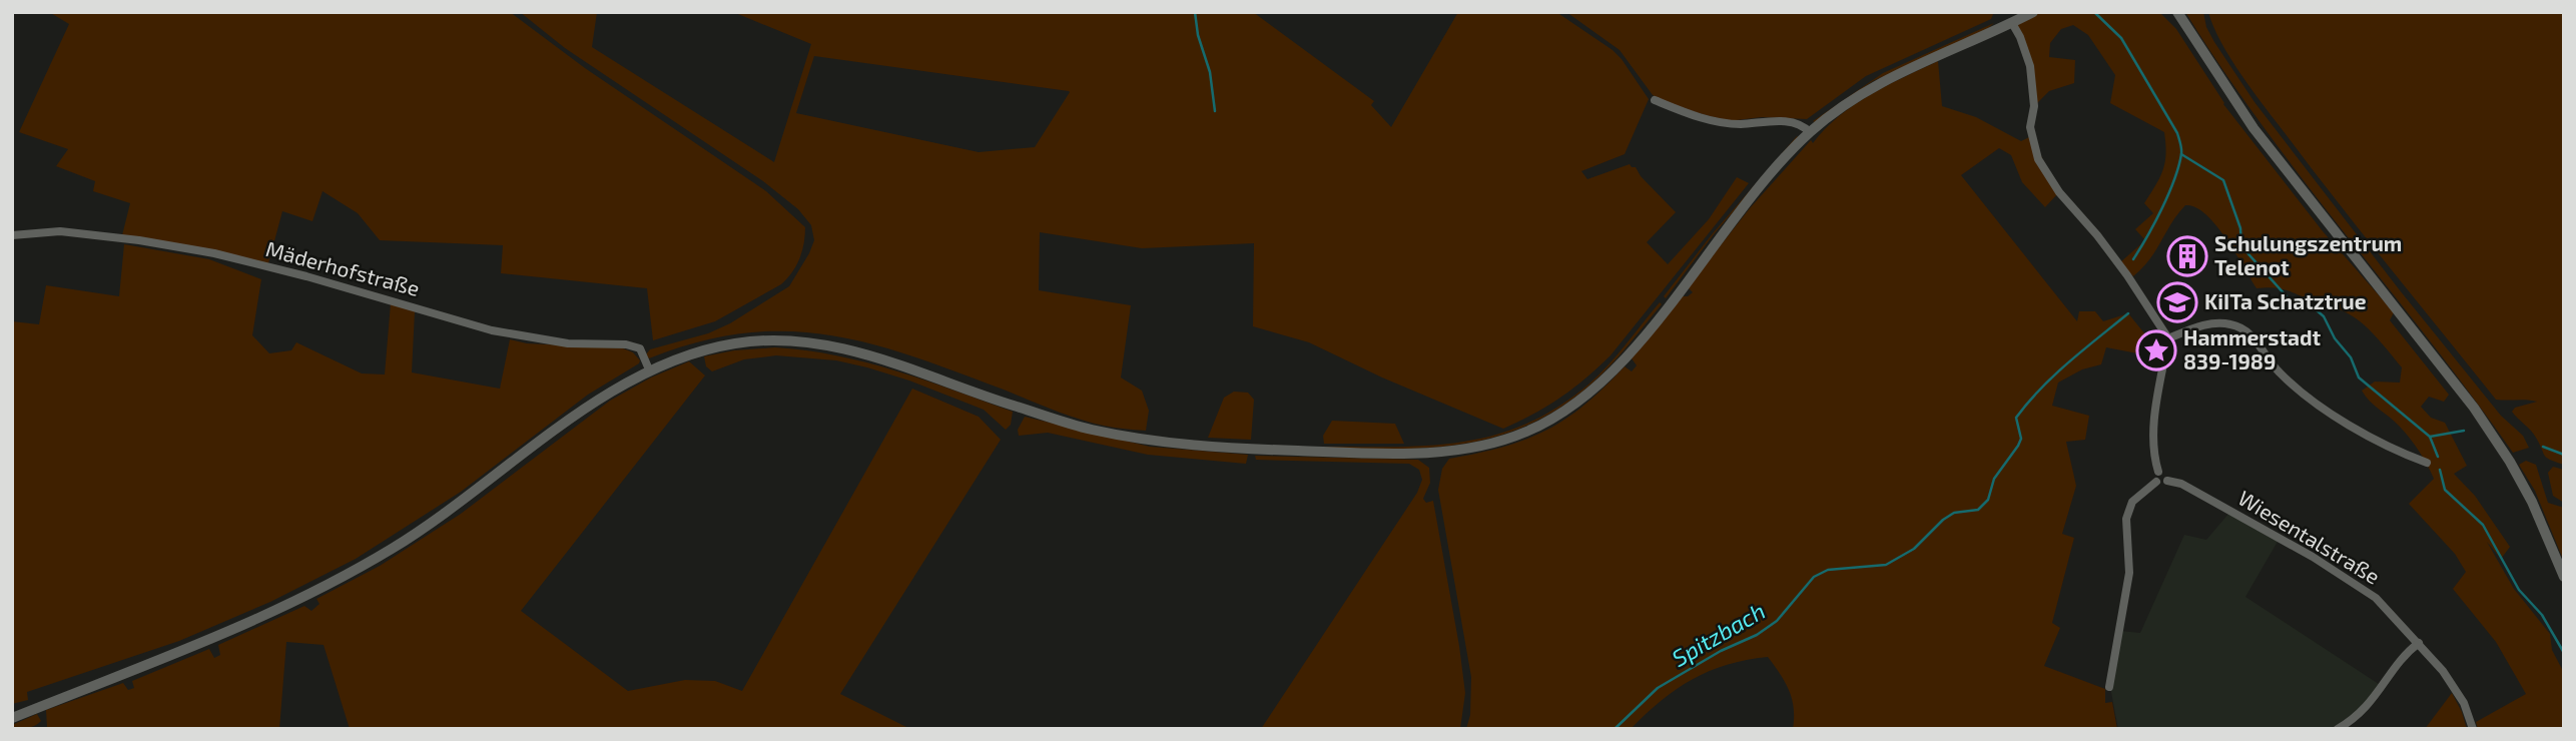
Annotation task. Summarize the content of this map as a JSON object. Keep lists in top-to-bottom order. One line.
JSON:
{"streets":{"street":["Mäderhofstraße","Wiesentalstraße"]},"water":["Spitzbach"],"places":{"building":["Schulungszentrum Telenot"],"school or university":["KiITa Schatztrue"],"place":["Hammerstadt 839-1989"]}}
